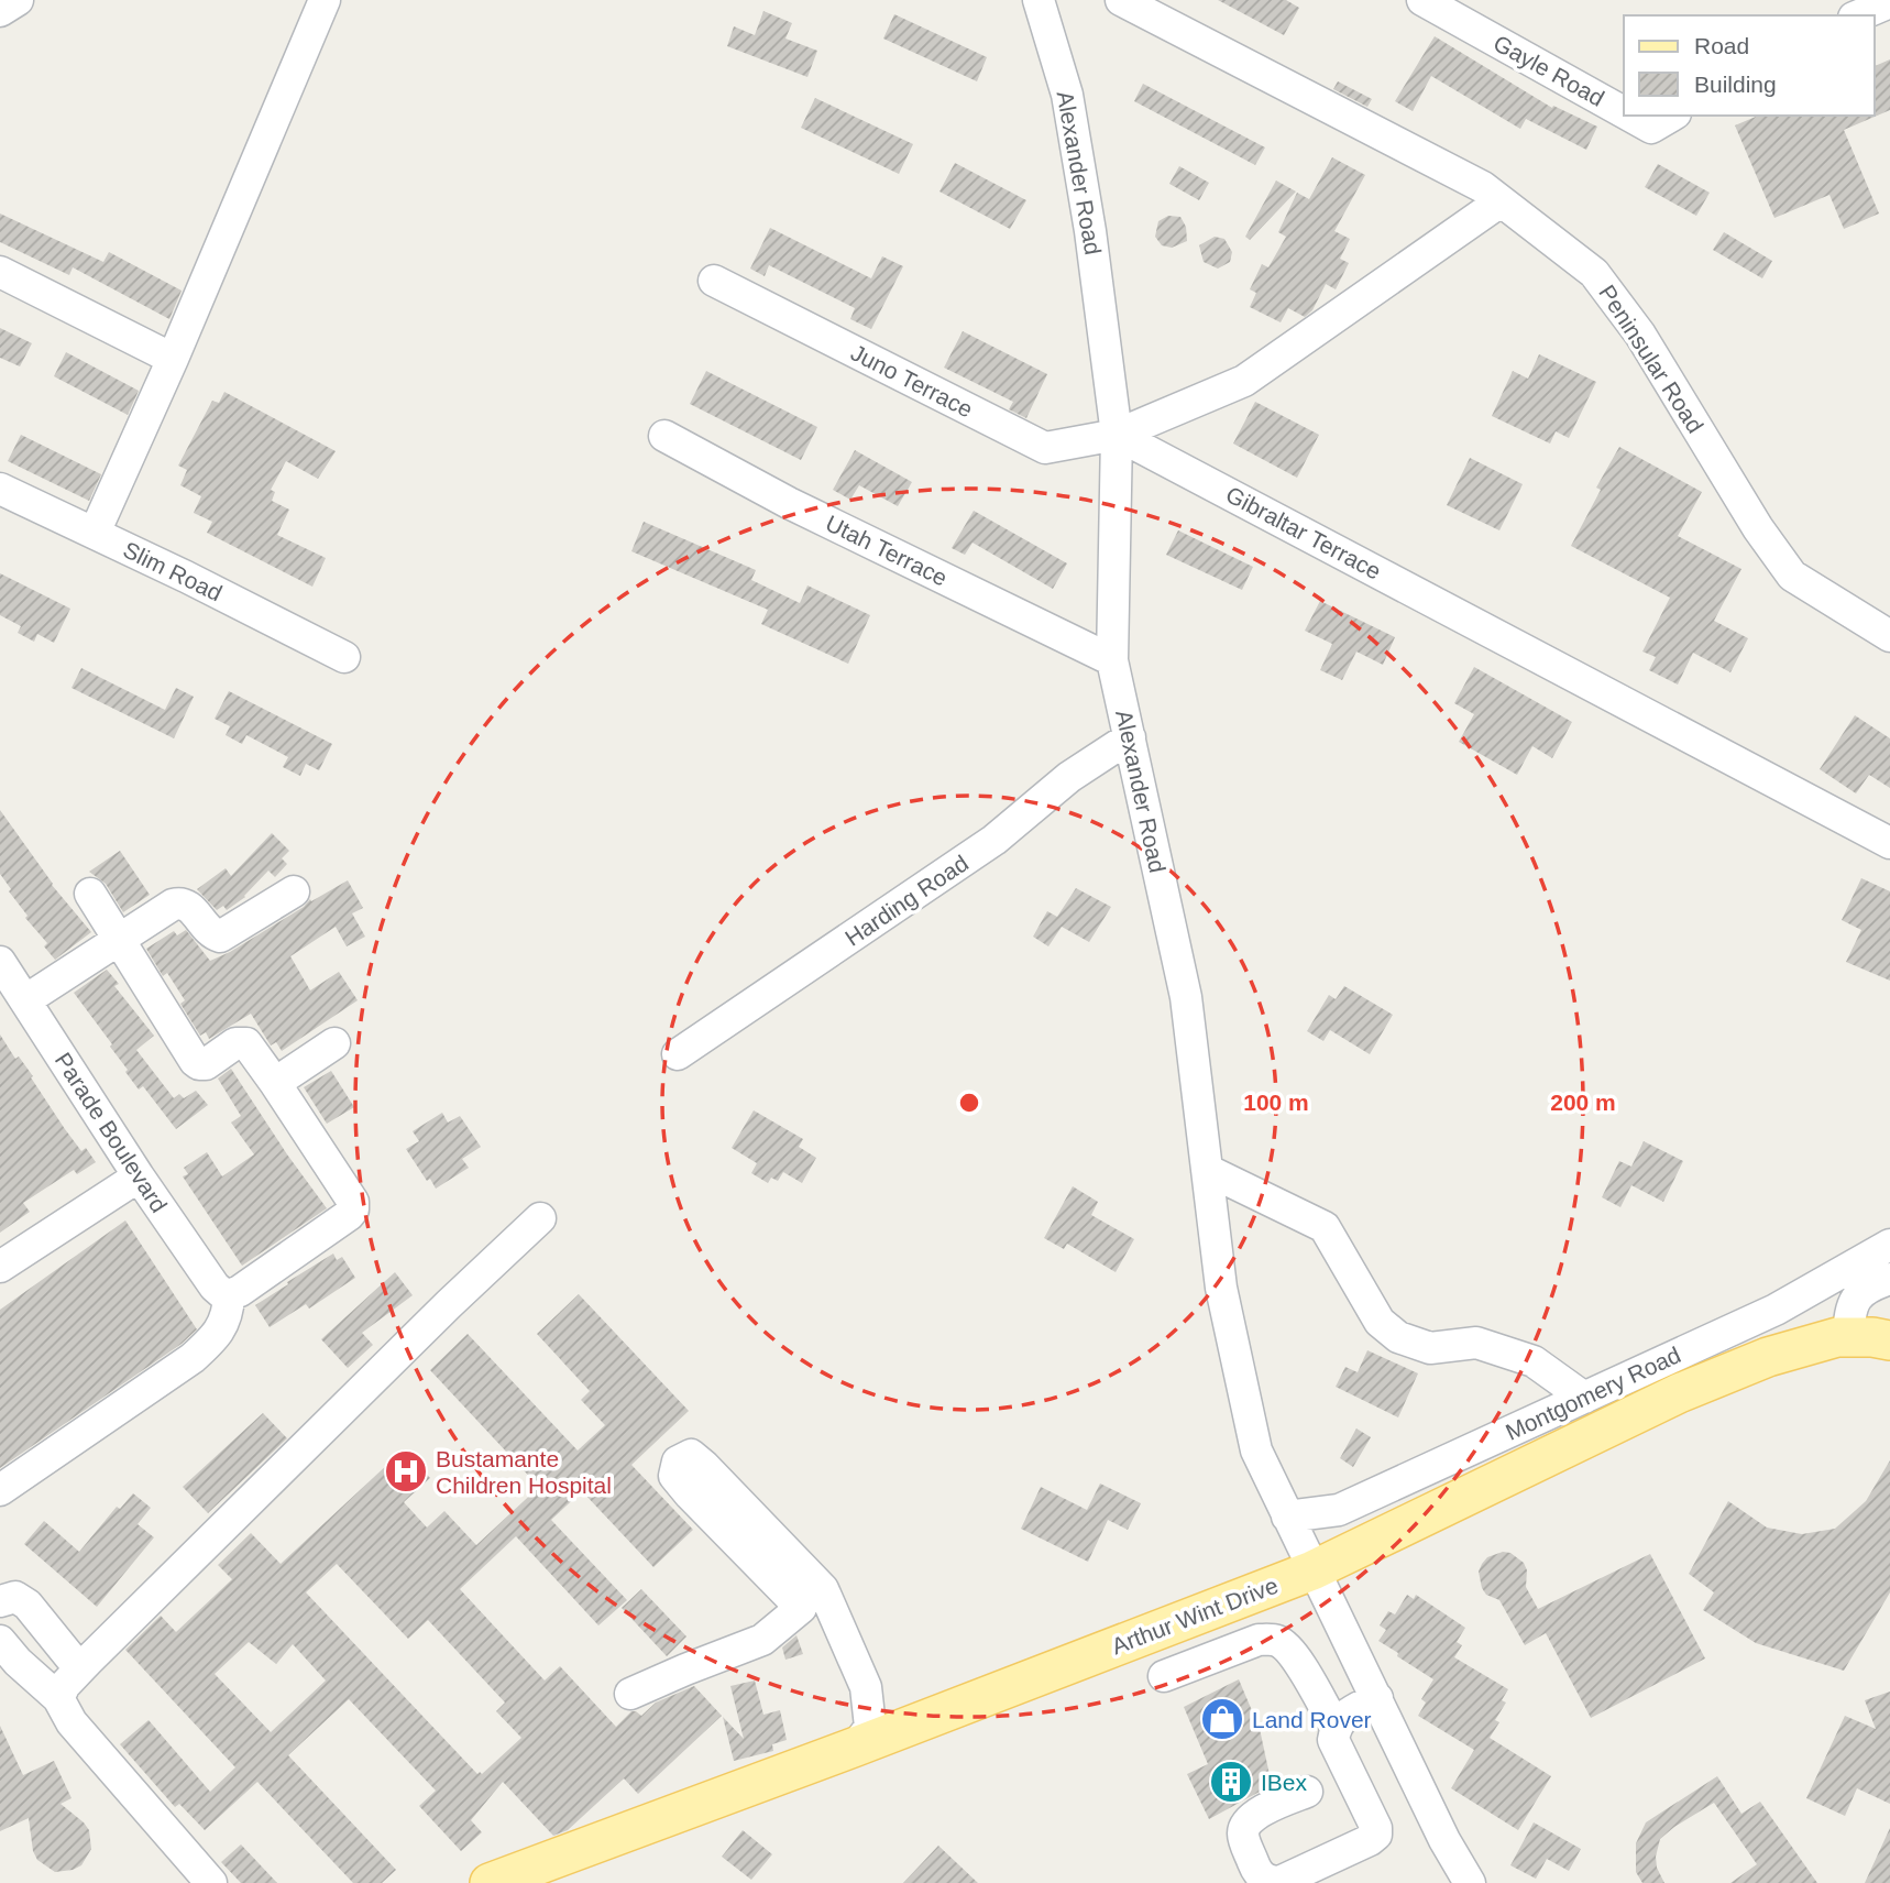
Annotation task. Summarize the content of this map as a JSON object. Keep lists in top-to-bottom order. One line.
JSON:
{"streets":{"main road":["Arthur Wint Drive"],"street":["Gayle Road","Alexander Road","Peninsular Road","Juno Terrace","Gibraltar Terrace","Utah Terrace","Slim Road","Harding Road","Parade Boulevard","Montgomery Road"]},"crossings":[["Alexander Road","Juno Terrace"],["Alexander Road","Gibraltar Terrace"],["Alexander Road","Utah Terrace"],["Alexander Road","Harding Road"],["Alexander Road","Montgomery Road"],["Alexander Road","Arthur Wint Drive"],["Juno Terrace","Gibraltar Terrace"]],"places":{"hospital":["Bustamante Children Hospital"],"shop":["Land Rover"],"building":["IBex"]},"legend":["Road","Building"],"rings":["100 m","200 m"]}
